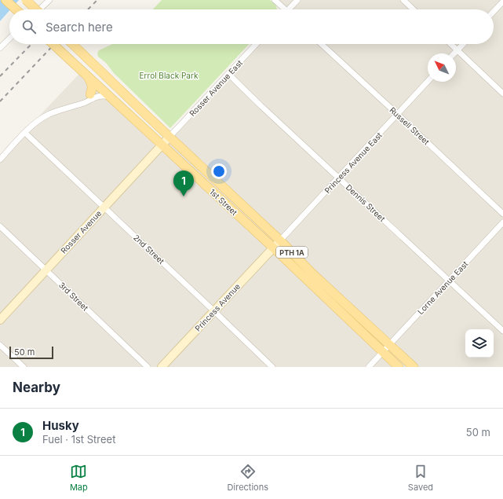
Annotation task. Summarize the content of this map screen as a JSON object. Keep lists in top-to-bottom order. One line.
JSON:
{"streets":{"main road":["1st Street","PTH 1A"],"street":["Rosser Avenue East","Russell Street","Princess Avenue East","Dennis Street","Rosser Avenue","2nd Street","Lorne Avenue East","3rd Street","Princess Avenue"]},"crossings":[["Rosser Avenue East","1st Street"],["Rosser Avenue East","Dennis Street"],["Rosser Avenue East","Rosser Avenue"],["Russell Street","Princess Avenue East"],["Princess Avenue East","1st Street"],["Princess Avenue East","Dennis Street"],["Princess Avenue East","Princess Avenue"],["1st Street","Rosser Avenue"],["1st Street","Lorne Avenue East"],["1st Street","Princess Avenue"],["Dennis Street","Lorne Avenue East"],["Rosser Avenue","2nd Street"],["Rosser Avenue","3rd Street"],["2nd Street","Princess Avenue"]],"parks":["Errol Black Park"],"scale_bar":"50 m","north":"top left","page":{"search":"Search here","pins":"1","scale":"50 m","heading":"Nearby","list":[{"mark":"1","name":"Husky","note":"Fuel · 1st Street","value":"50 m"}],"nav":["Map","Directions","Saved"]}}
